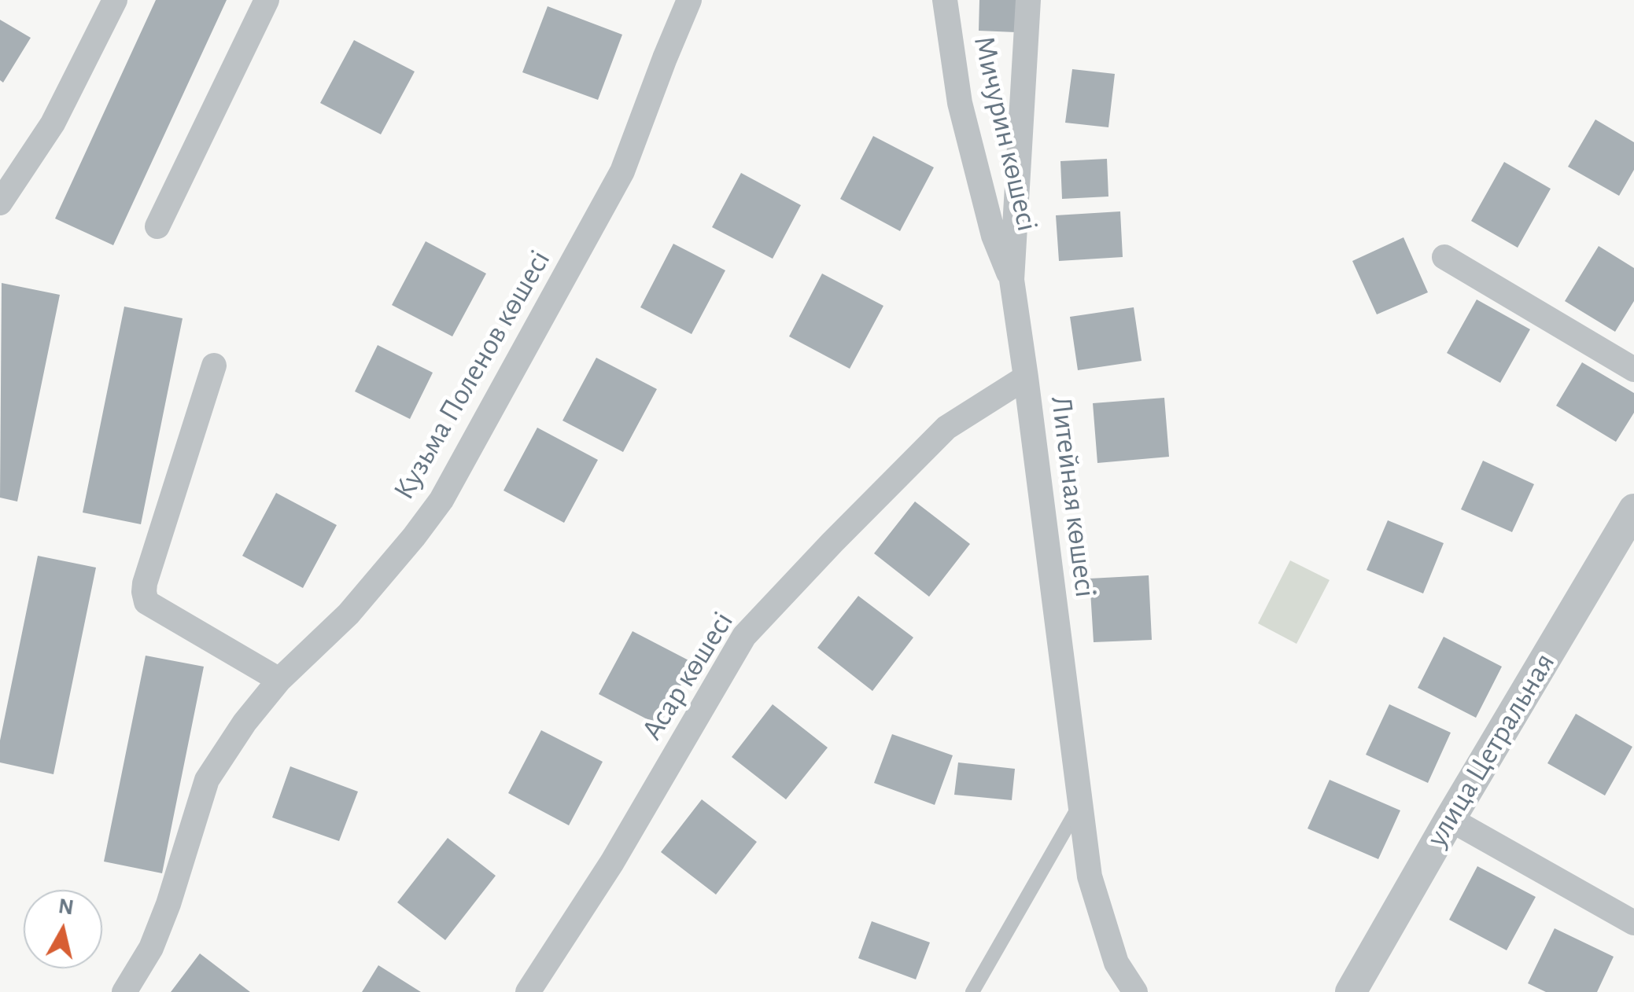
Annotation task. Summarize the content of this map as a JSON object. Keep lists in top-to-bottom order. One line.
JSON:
{"streets":{"street":["Мичурин көшесі","Кузьма Поленов көшесі","Литейная көшесі","Асар көшесі","улица Цетральная"]},"crossings":[["Мичурин көшесі","Литейная көшесі"],["Литейная көшесі","Асар көшесі"]],"north":"top"}
